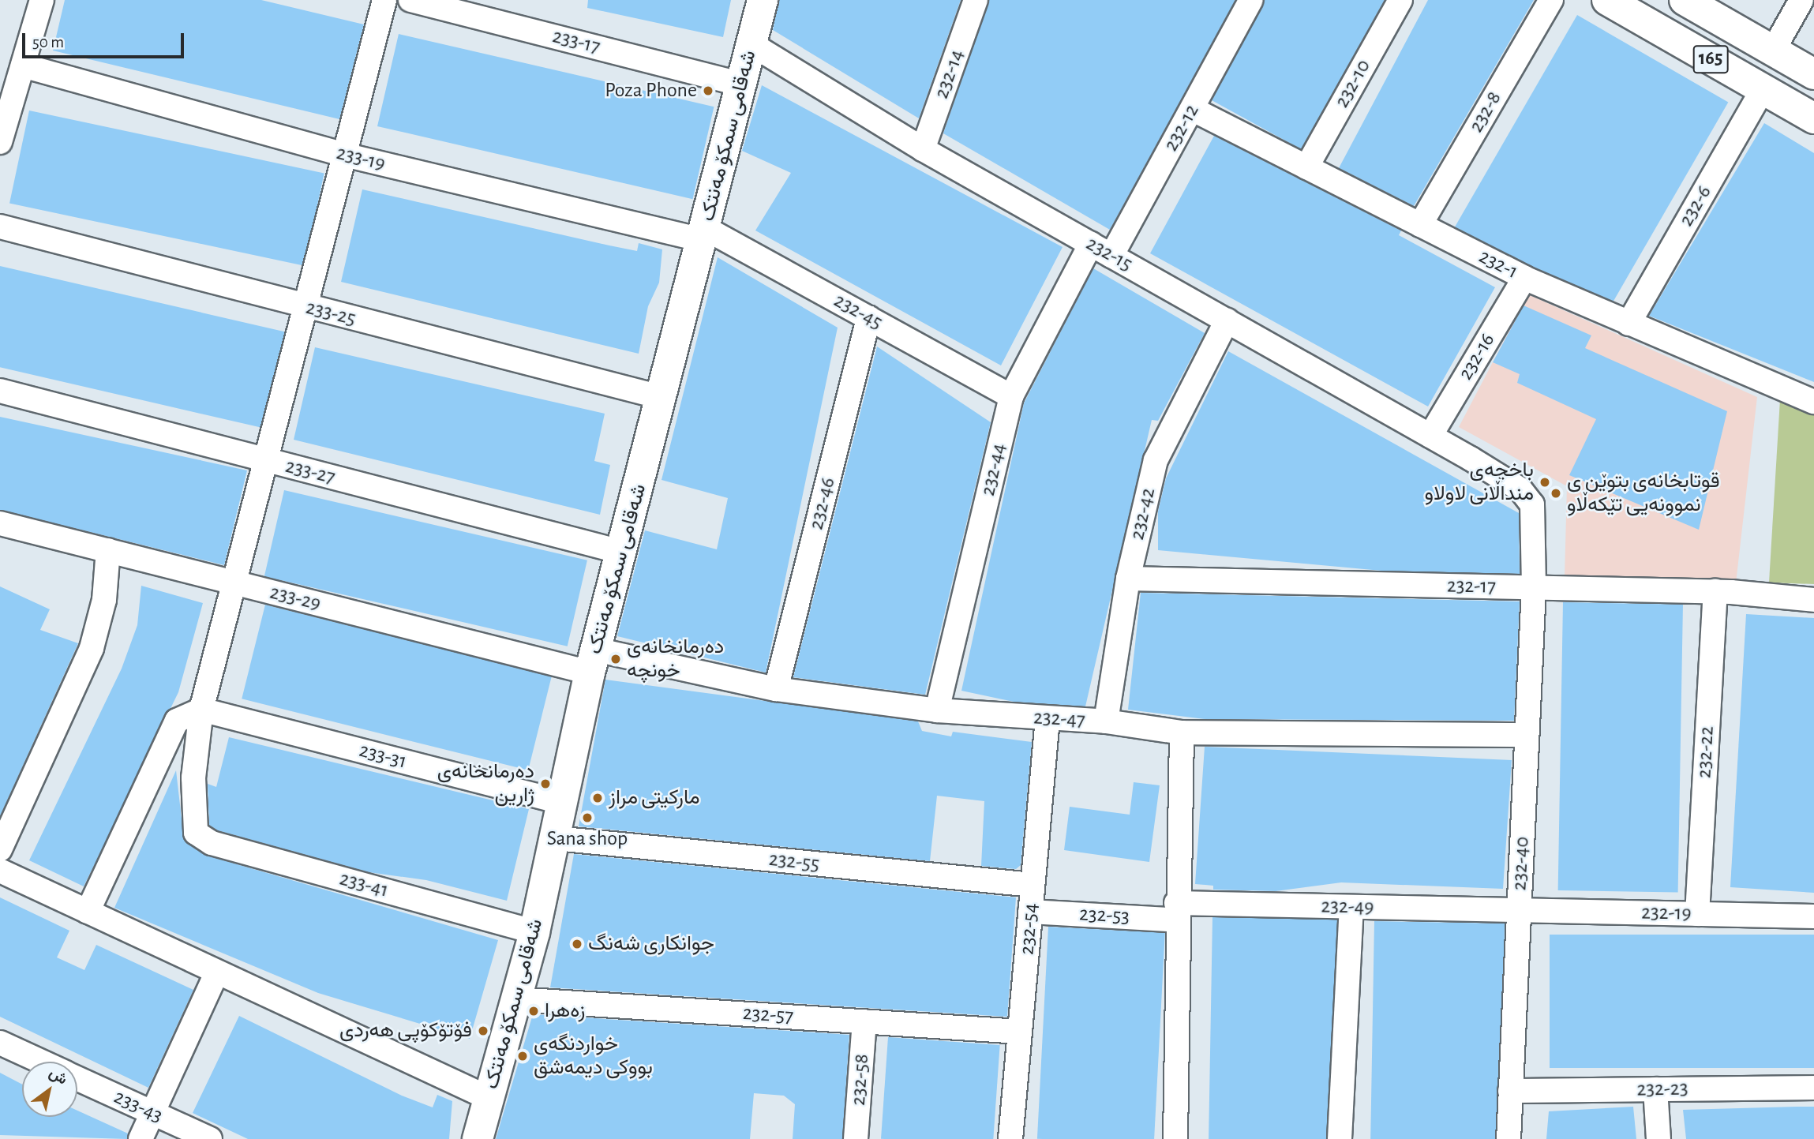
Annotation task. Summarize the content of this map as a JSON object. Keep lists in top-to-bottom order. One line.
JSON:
{"streets":{"main road":["165","شەقامی سمکۆ مەنتک"],"street":["233-17","232-14","232-10","232-8","232-12","233-19","232-6","232-15","232-1","232-45","233-25","232-16","232-44","233-27","232-46","232-42","232-17","233-29","232-47","232-22","233-31","232-55","232-40","233-41","232-49","232-19","232-53","232-54","232-57","232-58","232-23","233-43"]},"crossings":[["233-17","شەقامی سمکۆ مەنتک"],["165","232-6"],["232-14","232-15"],["232-10","232-1"],["232-8","232-1"],["232-12","232-15"],["232-12","232-1"],["شەقامی سمکۆ مەنتک","233-19"],["شەقامی سمکۆ مەنتک","232-15"],["شەقامی سمکۆ مەنتک","232-45"],["شەقامی سمکۆ مەنتک","233-25"],["شەقامی سمکۆ مەنتک","233-27"],["شەقامی سمکۆ مەنتک","233-29"],["شەقامی سمکۆ مەنتک","232-47"],["شەقامی سمکۆ مەنتک","233-31"],["شەقامی سمکۆ مەنتک","232-55"],["شەقامی سمکۆ مەنتک","233-41"],["شەقامی سمکۆ مەنتک","232-57"],["233-19","232-45"],["232-6","232-1"],["232-15","232-16"],["232-15","232-44"],["232-15","232-42"],["232-15","232-17"],["232-15","232-40"],["232-1","232-16"],["232-45","232-44"],["232-45","232-46"],["232-44","232-47"],["232-46","232-47"],["232-42","232-17"],["232-42","232-47"],["232-17","232-22"],["232-17","232-40"],["233-29","232-47"],["232-47","232-40"],["232-47","232-54"],["232-22","232-19"],["233-31","233-41"],["232-55","232-54"],["232-40","232-49"],["232-40","232-19"],["232-40","232-23"],["232-49","232-19"],["232-49","232-53"],["232-53","232-54"],["232-54","232-57"],["232-57","232-58"]],"places":["Poza Phone","باخچەی منداڵانی لاولاو","قوتابخانه‌ی بتوێن ی نموونه‌یی تێکه‌ڵاو","دەرمانخانەی خونچە","دەرمانخانەی ژارین","مارکیتی مراز","Sana shop","جوانکاری شەنگ","زەهرا","فۆتۆکۆپی هەردی","خواردنگەی بووکی دیمەشق"],"scale_bar":"50 m","north":"top right"}
